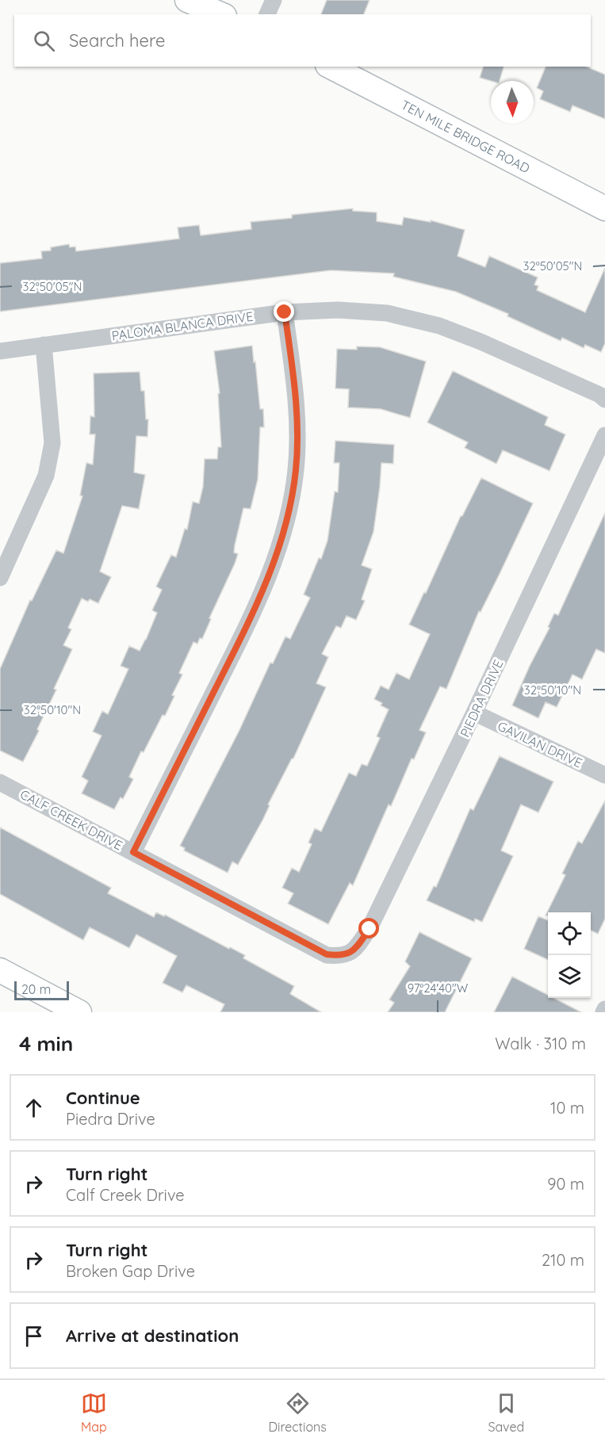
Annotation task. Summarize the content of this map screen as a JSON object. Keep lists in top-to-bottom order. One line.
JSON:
{"streets":{"street":["TEN MILE BRIDGE ROAD","PALOMA BLANCA DRIVE","PIEDRA DRIVE","GAVILAN DRIVE","CALF CREEK DRIVE"]},"crossings":[["PIEDRA DRIVE","GAVILAN DRIVE"],["PIEDRA DRIVE","CALF CREEK DRIVE"]],"scale_bar":"20 m","north":"bottom","page":{"search":"Search here","scale":"20 m","heading":["4 min","Walk · 310 m"],"list":[["Continue","Piedra Drive","10 m"],["Turn right","Calf Creek Drive","90 m"],["Turn right","Broken Gap Drive","210 m"],"Arrive at destination"],"nav":["Map","Directions","Saved"]},"coordinates":["32°50'05\"N","32°50'10\"N","97°24'40\"W"]}
